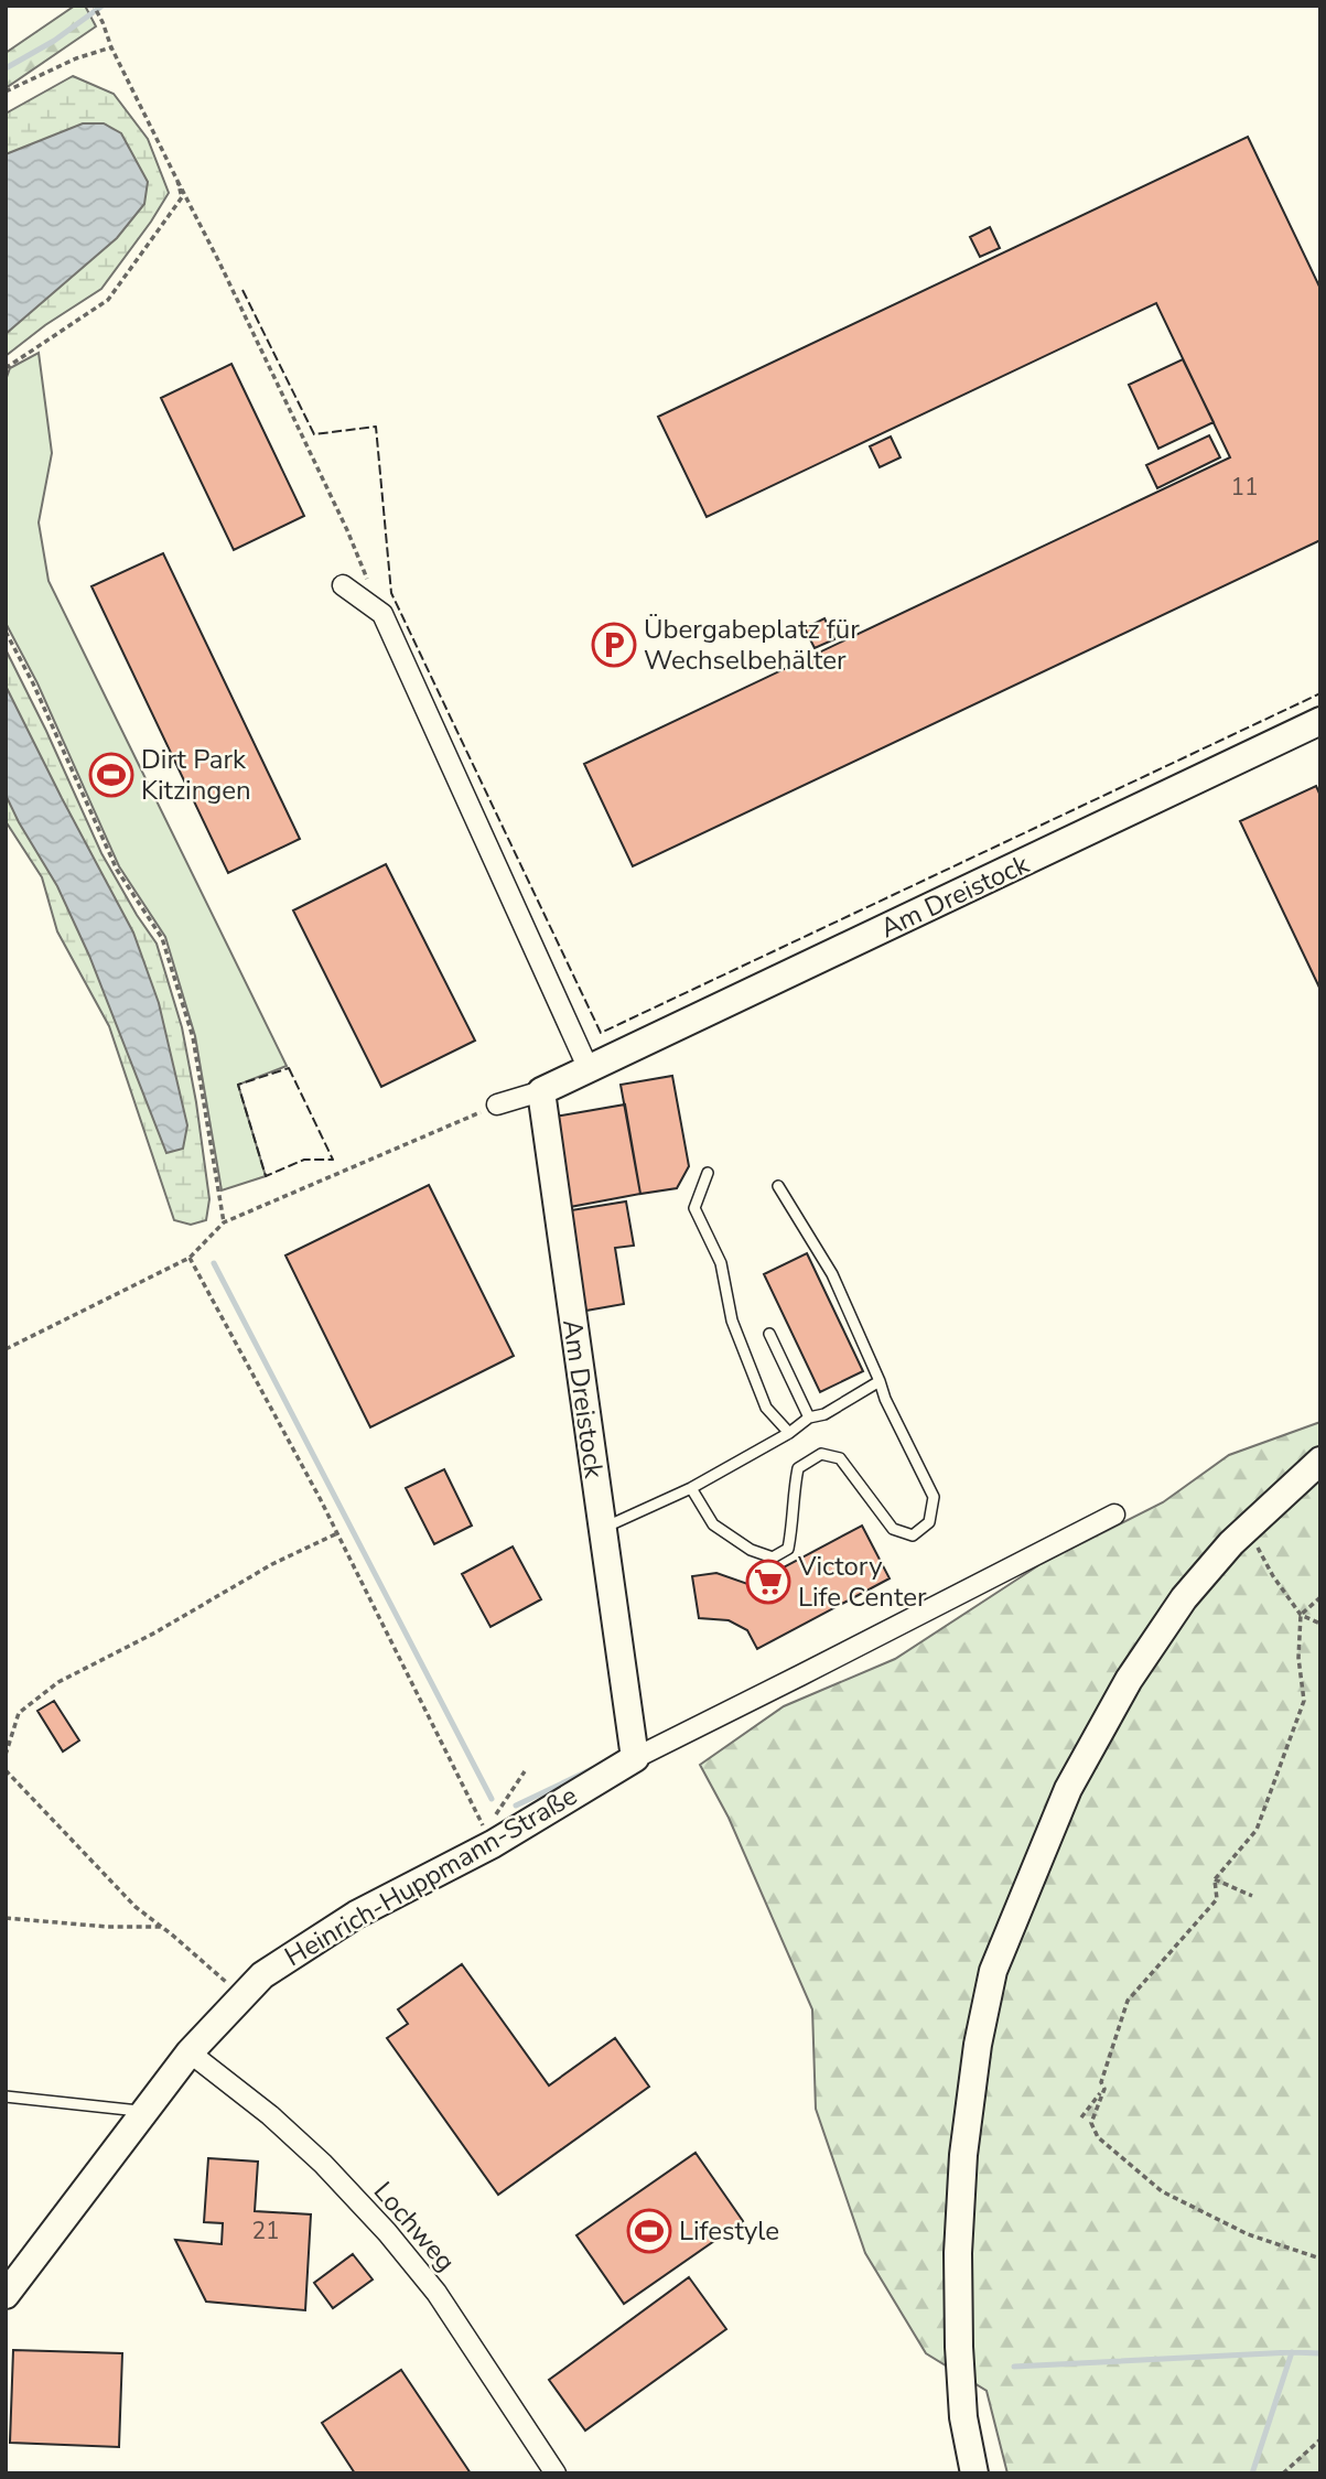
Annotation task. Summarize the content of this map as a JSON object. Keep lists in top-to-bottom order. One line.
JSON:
{"streets":{"street":["Am Dreistock","Heinrich-Huppmann-Straße","Lochweg"]},"crossings":[["Am Dreistock","Heinrich-Huppmann-Straße"],["Heinrich-Huppmann-Straße","Lochweg"]],"places":{"parking":["Übergabeplatz für Wechselbehälter"],"sports":["Dirt Park Kitzingen","Lifestyle"],"supermarket":["Victory Life Center"]},"house_numbers":["11","21"]}
